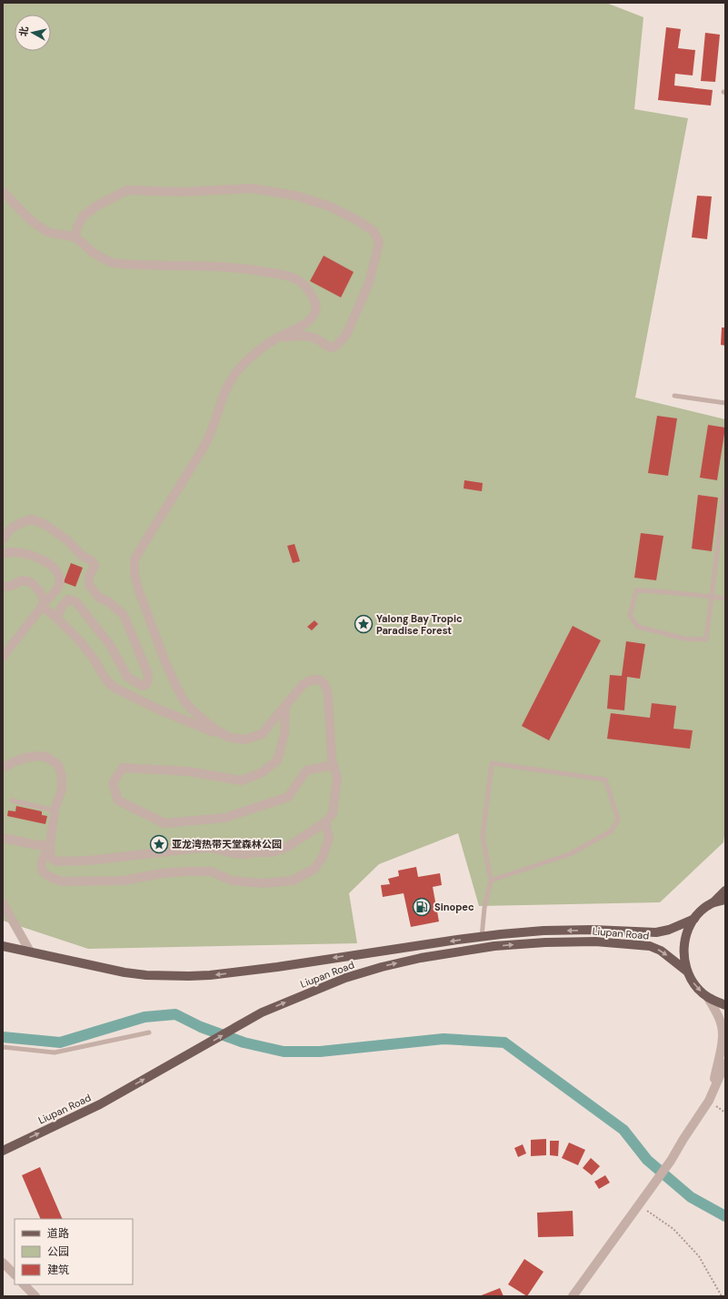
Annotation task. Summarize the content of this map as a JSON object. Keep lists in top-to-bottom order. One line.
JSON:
{"streets":{"main road":["Liupan Road"]},"places":{"place":["Yalong Bay Tropic Paradise Forest","亚龙湾热带天堂森林公园"],"fuel station":["Sinopec"]},"legend":["道路","公园","建筑"],"north":"left"}
